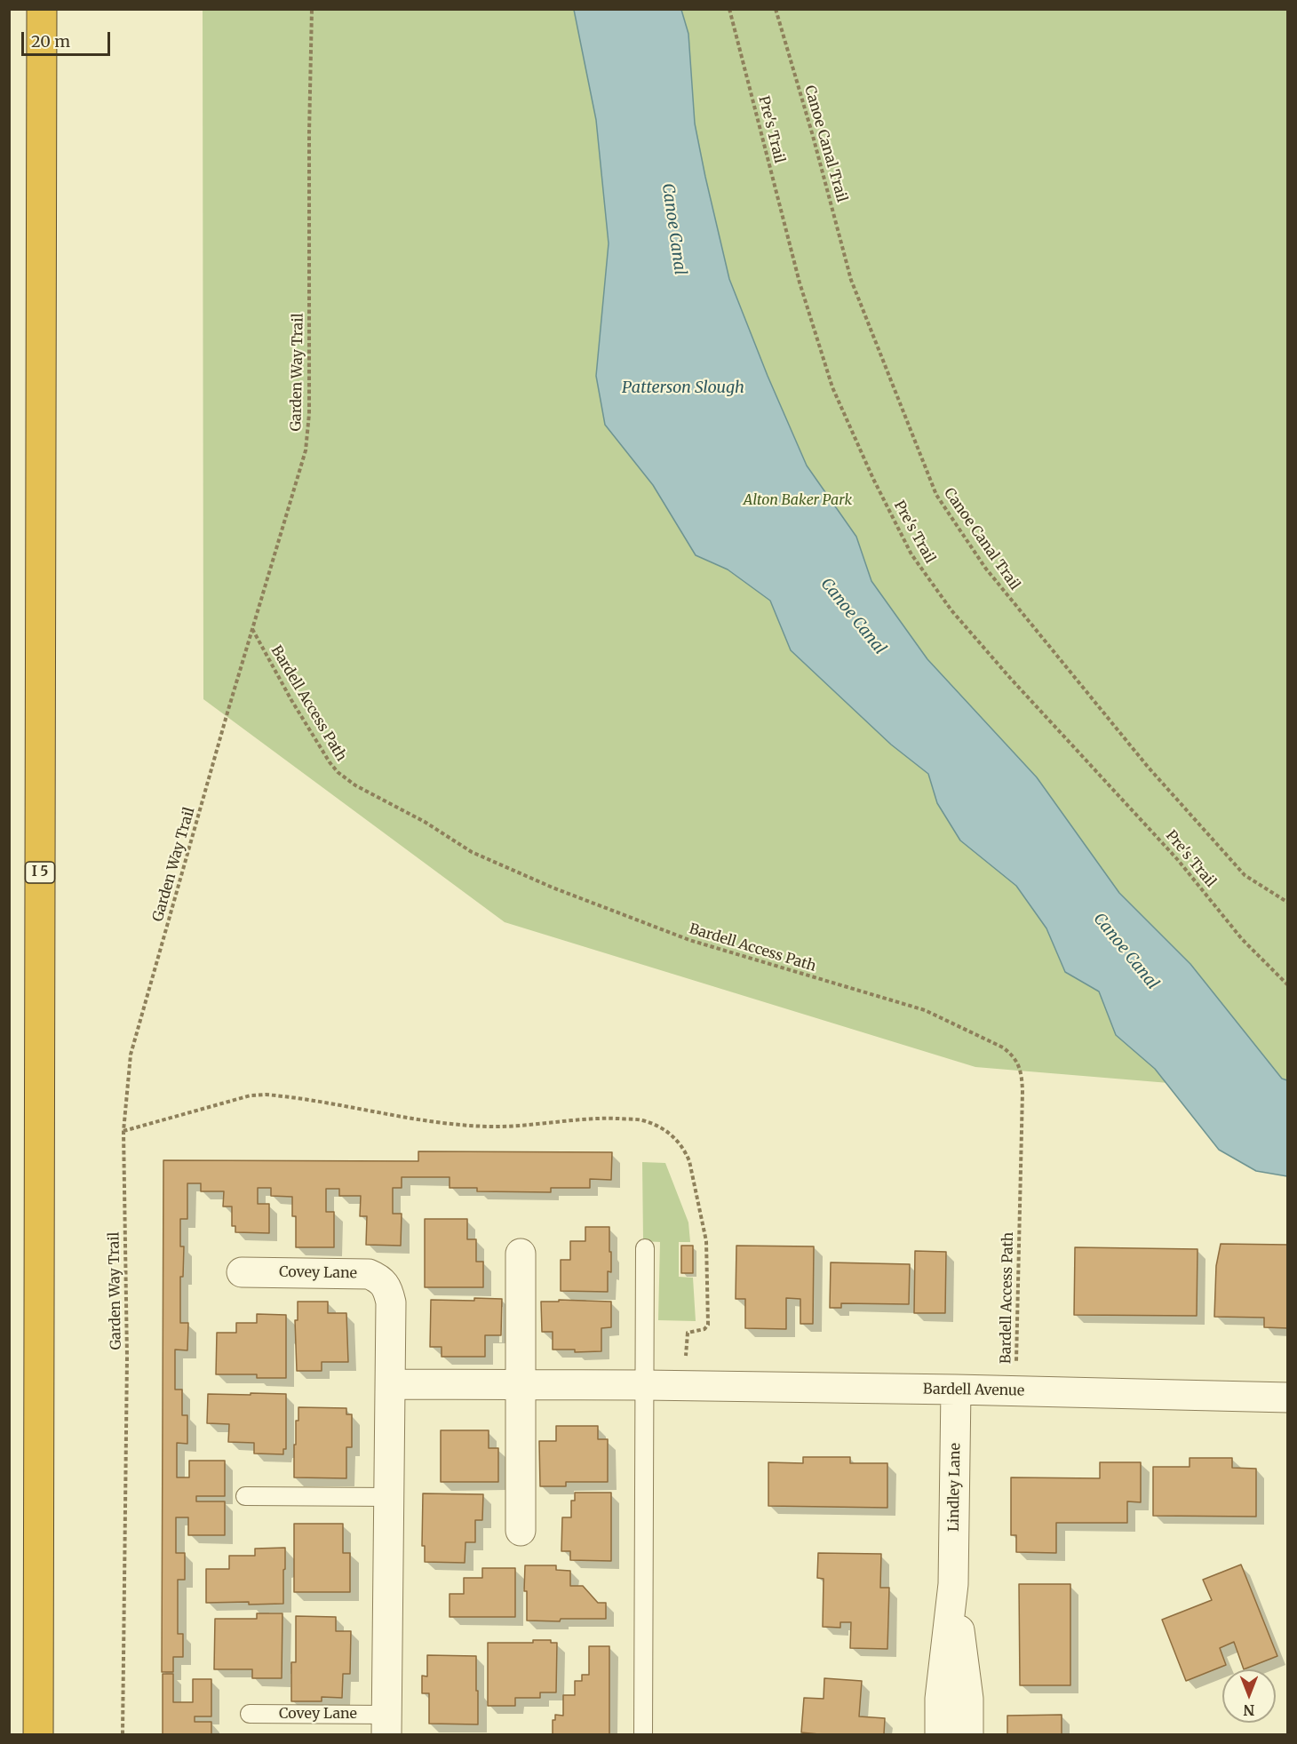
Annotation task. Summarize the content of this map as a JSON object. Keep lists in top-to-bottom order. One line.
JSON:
{"streets":{"highway":["I 5"],"street":["Covey Lane","Bardell Avenue","Lindley Lane"],"path":["Pre's Trail","Canoe Canal Trail","Garden Way Trail","Bardell Access Path"]},"crossings":[["Garden Way Trail","Bardell Access Path"],["Bardell Access Path","Bardell Avenue"],["Bardell Avenue","Lindley Lane"]],"water":["Canoe Canal","Patterson Slough"],"parks":["Alton Baker Park"],"scale_bar":"20 m","north":"bottom"}
